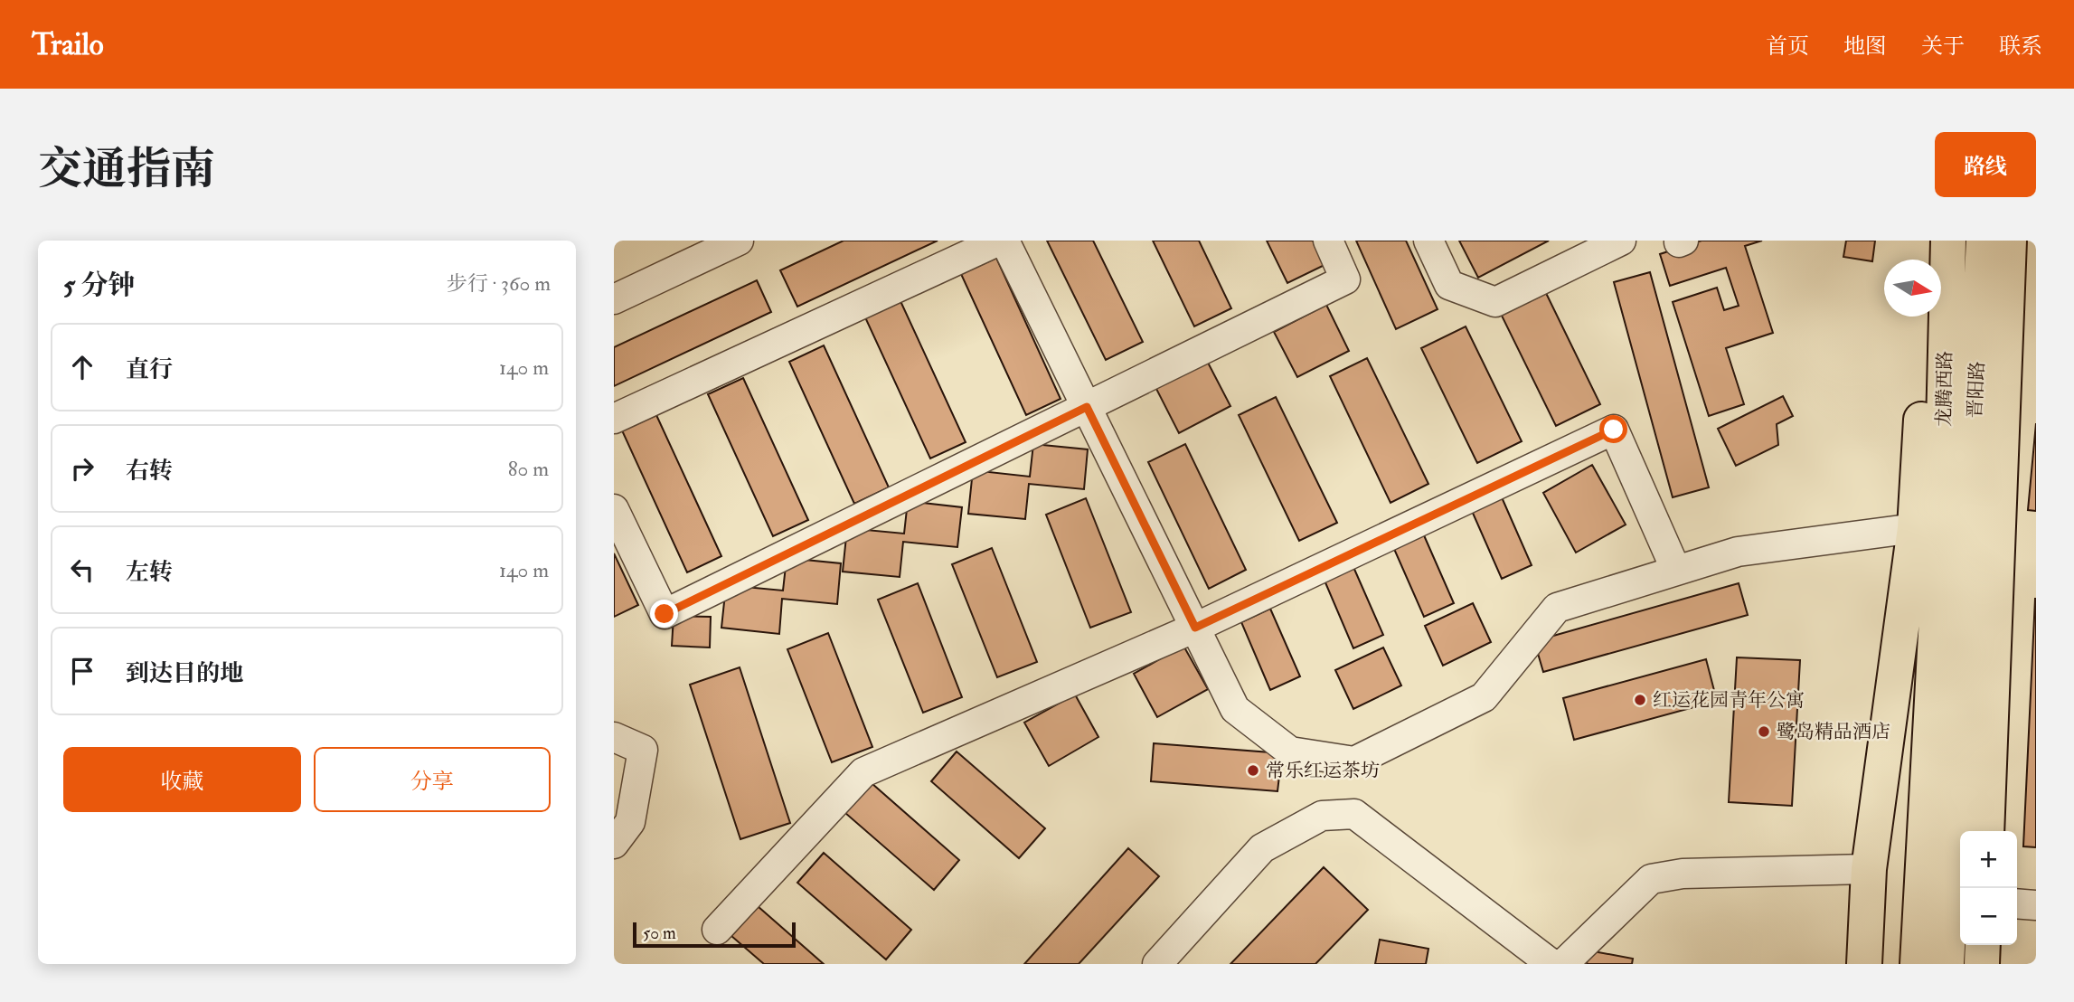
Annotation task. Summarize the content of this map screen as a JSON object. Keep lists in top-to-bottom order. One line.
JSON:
{"streets":{"main road":["龙腾西路","晋阳路"]},"crossings":[["龙腾西路","晋阳路"]],"places":["红运花园青年公寓","鹭岛精品酒店","常乐红运茶坊"],"scale_bar":"50 m","north":"right","page":{"header":"Trailo","nav":["首页","地图","关于","联系"],"buttons":["路线",["收藏","分享"]],"title":"交通指南","heading":["5 分钟","步行 · 360 m"],"list":[["直行","140 m"],["右转","80 m"],["左转","140 m"],"到达目的地"],"map_buttons":["+","−"],"scale":"50 m"}}
